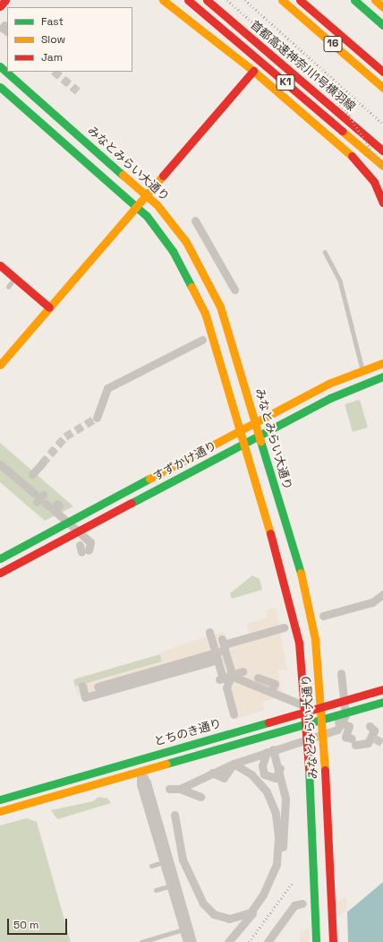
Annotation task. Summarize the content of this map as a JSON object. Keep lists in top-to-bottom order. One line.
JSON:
{"streets":{"main road":["16","首都高速神奈川1号横羽線","K1","みなとみらい大通り","すずかけ通り","とちのき通り"]},"crossings":[["みなとみらい大通り","すずかけ通り"],["みなとみらい大通り","とちのき通り"]],"legend":["Fast","Slow","Jam"],"scale_bar":"50 m"}
